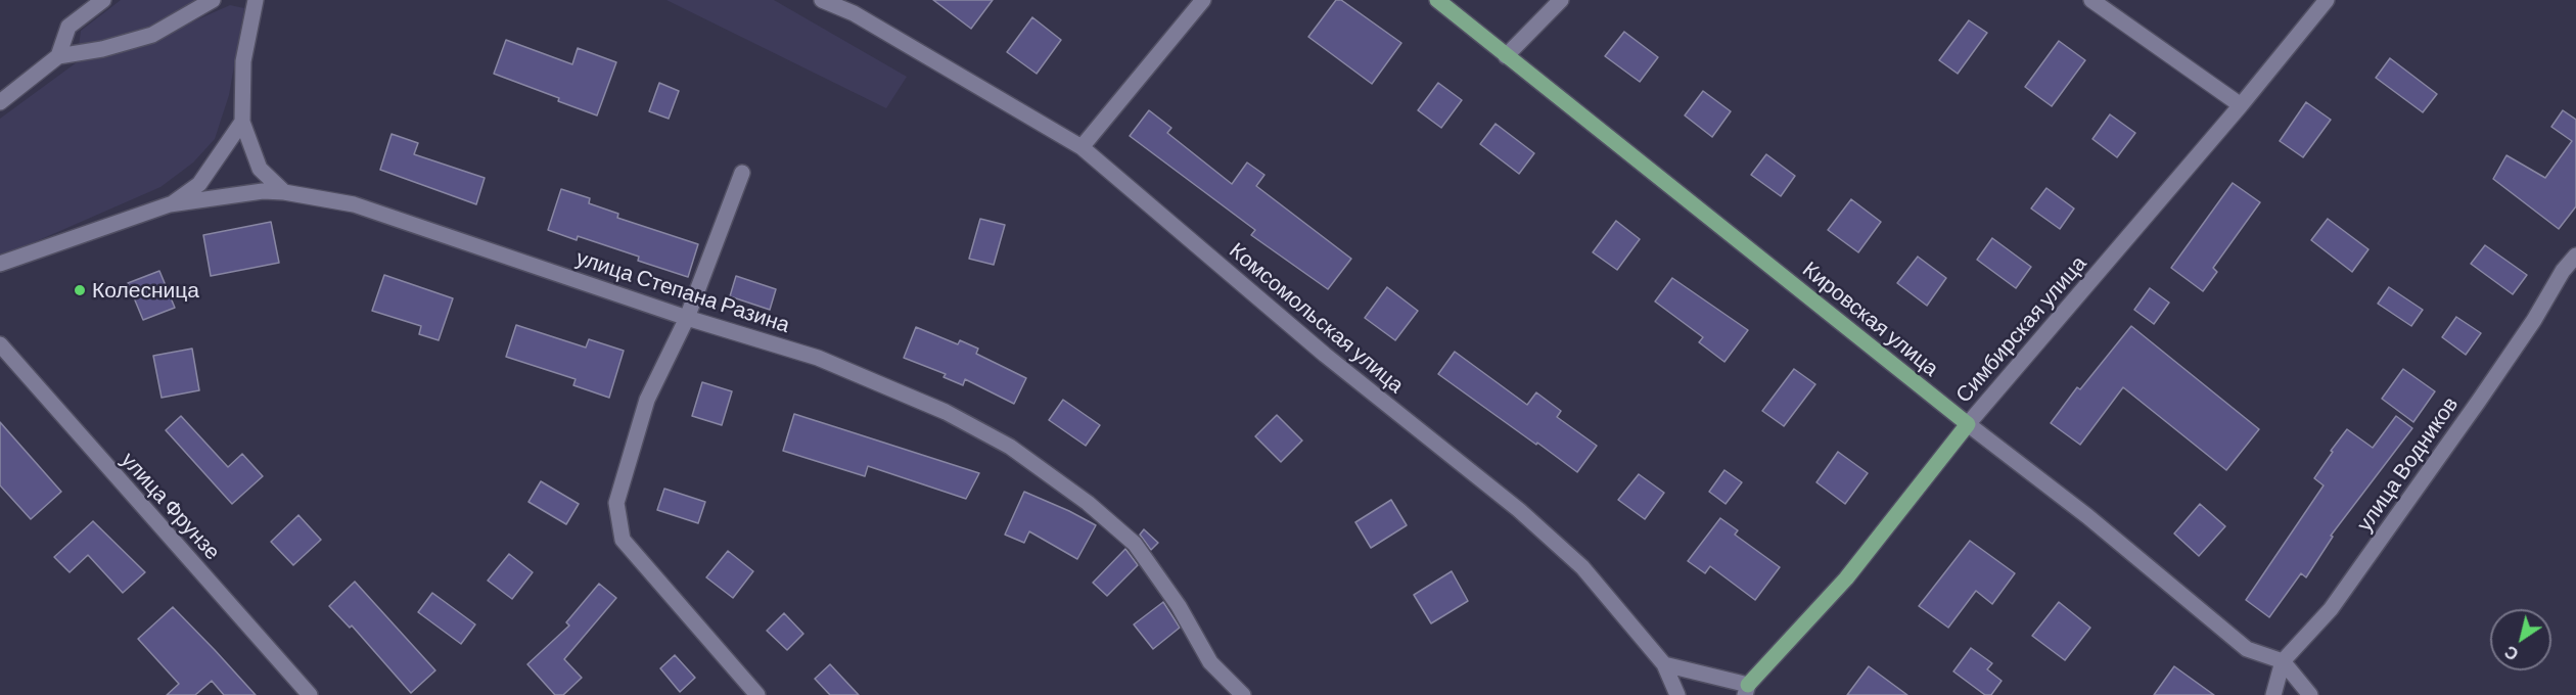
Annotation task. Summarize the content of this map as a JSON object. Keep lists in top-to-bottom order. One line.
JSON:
{"streets":{"main road":["Кировская улица","Симбирская улица"],"street":["улица Степана Разина","Комсомольская улица","улица Водников","улица Фрунзе"]},"crossings":[["Кировская улица","Симбирская улица"],["Кировская улица","улица Водников"]],"places":["Колесница"],"north":"bottom left"}
